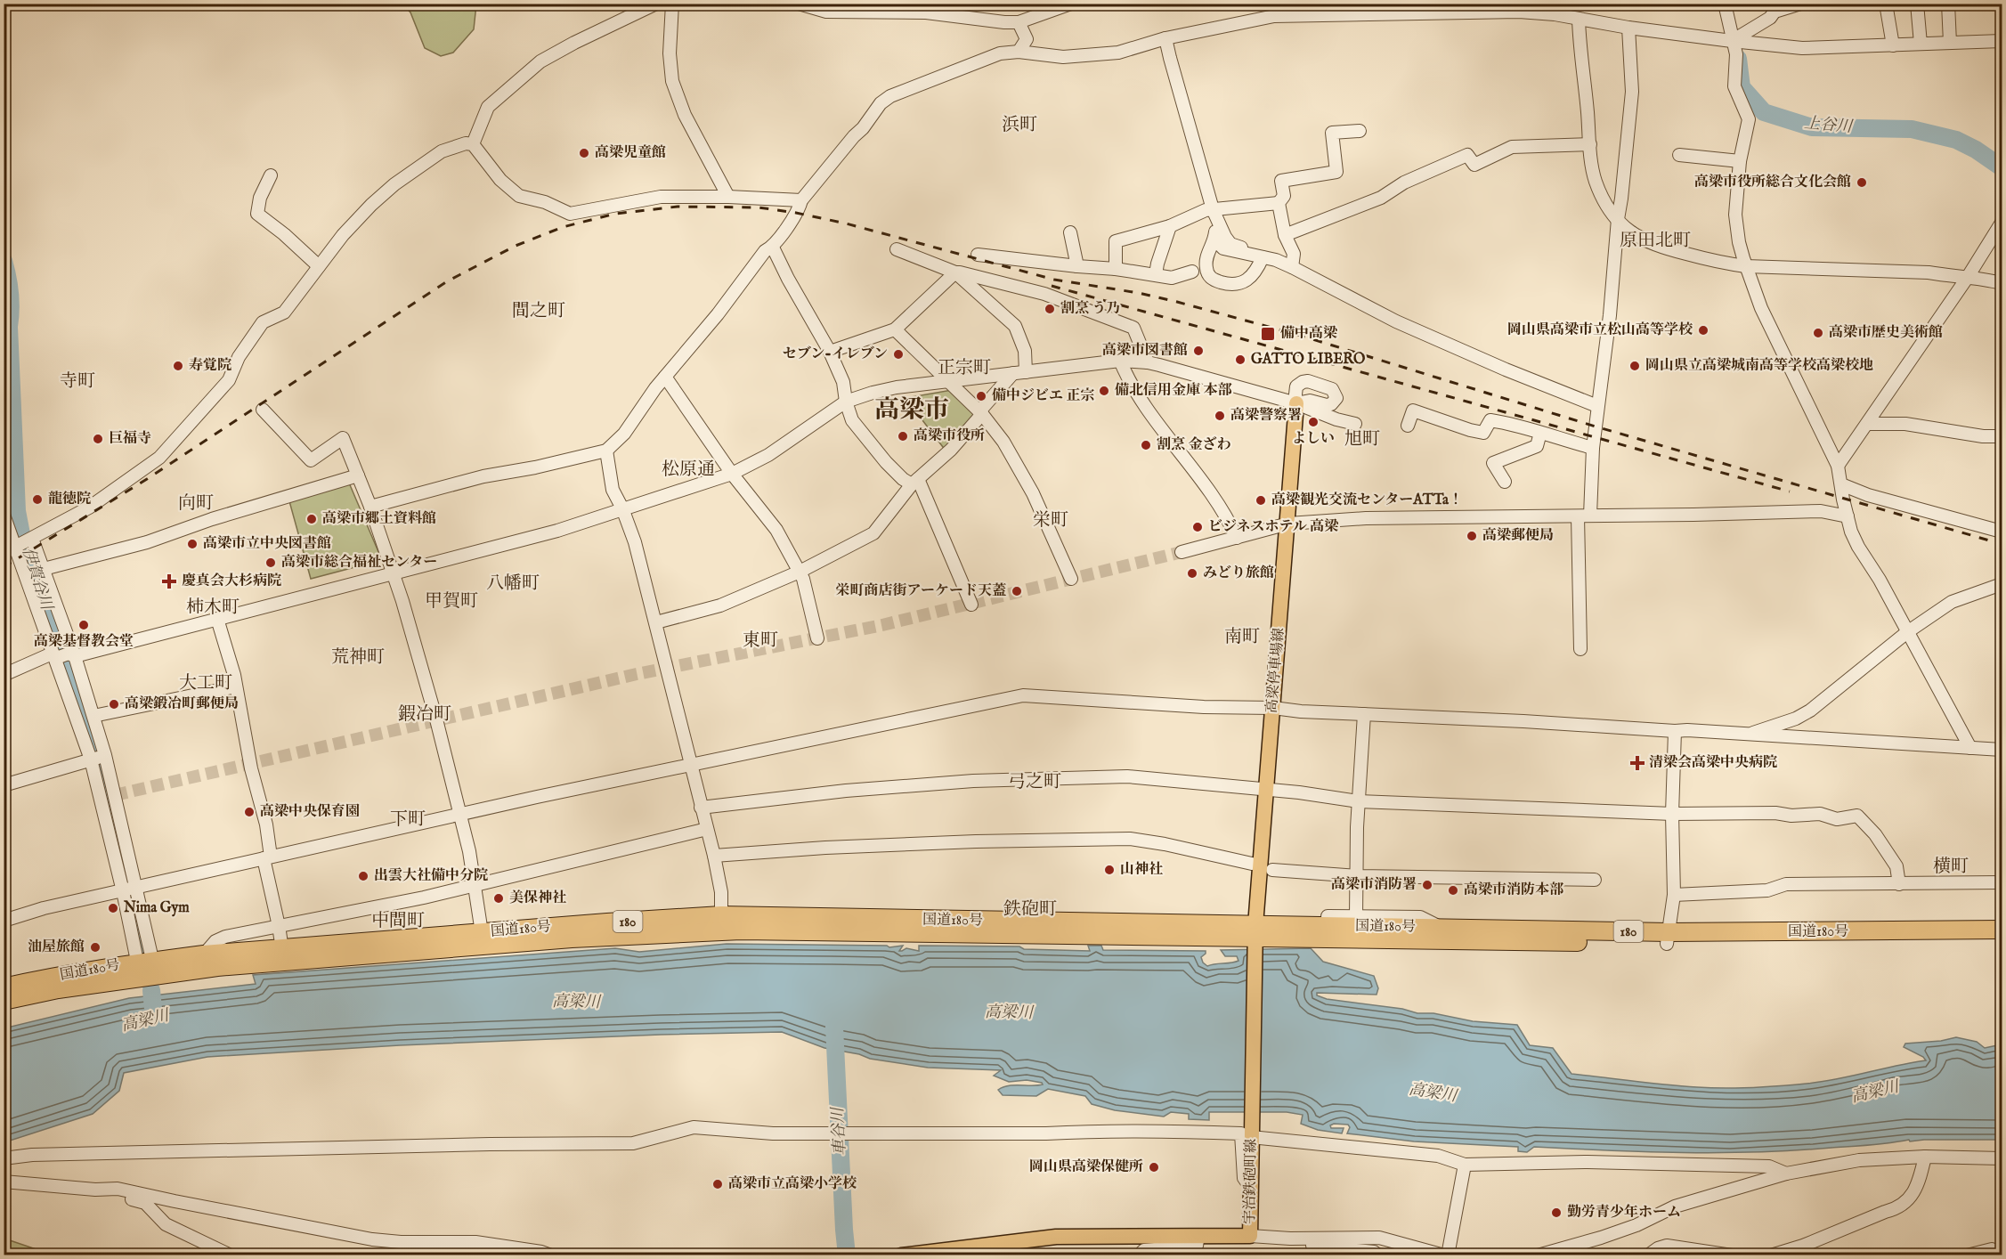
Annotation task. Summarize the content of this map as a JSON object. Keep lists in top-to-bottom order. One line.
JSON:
{"streets":{"highway":["国道180号","180"],"main road":["高梁停車場線","宇治鉄砲町線"]},"crossings":[["高梁停車場線","国道180号"],["高梁停車場線","宇治鉄砲町線"],["国道180号","宇治鉄砲町線"]],"districts":["浜町","原田北町","間之町","正宗町","寺町","高梁市","旭町","松原通","向町","栄町","八幡町","甲賀町","柿木町","南町","東町","荒神町","大工町","鍜冶町","弓之町","下町","横町","鉄砲町","中間町"],"water":["上谷川","伊賀谷川","高梁川","車谷川"],"places":{"other":["高梁児童館","高梁市役所総合文化会館","割烹 う乃","岡山県高梁市立松山高等学校","高梁市歴史美術館","高梁市図書館","セブン-イレブン","GATTO LIBERO","寿覚院","岡山県立高梁城南高等学校高梁校地","備北信用金庫 本部","備中ジビエ 正宗","高梁警察署","よしい","高梁市役所","巨福寺","割烹 金ざわ","龍徳院","高梁観光交流センターATTa！","高梁市郷土資料館","ビジネスホテル 高梁","高梁郵便局","高梁市立中央図書館","高梁市総合福祉センター","みどり旅館","栄町商店街アーケード天蓋","高梁基督教会堂","高梁鍛冶町郵便局","高梁中央保育園","山神社","出雲大社備中分院","高梁市消防署","高梁市消防本部","美保神社","Nima Gym","油屋旅館","岡山県高梁保健所","高梁市立高梁小学校","勤労青少年ホーム"],"transit":["備中高梁"],"health":["慶真会大杉病院","清梁会高梁中央病院"]}}
